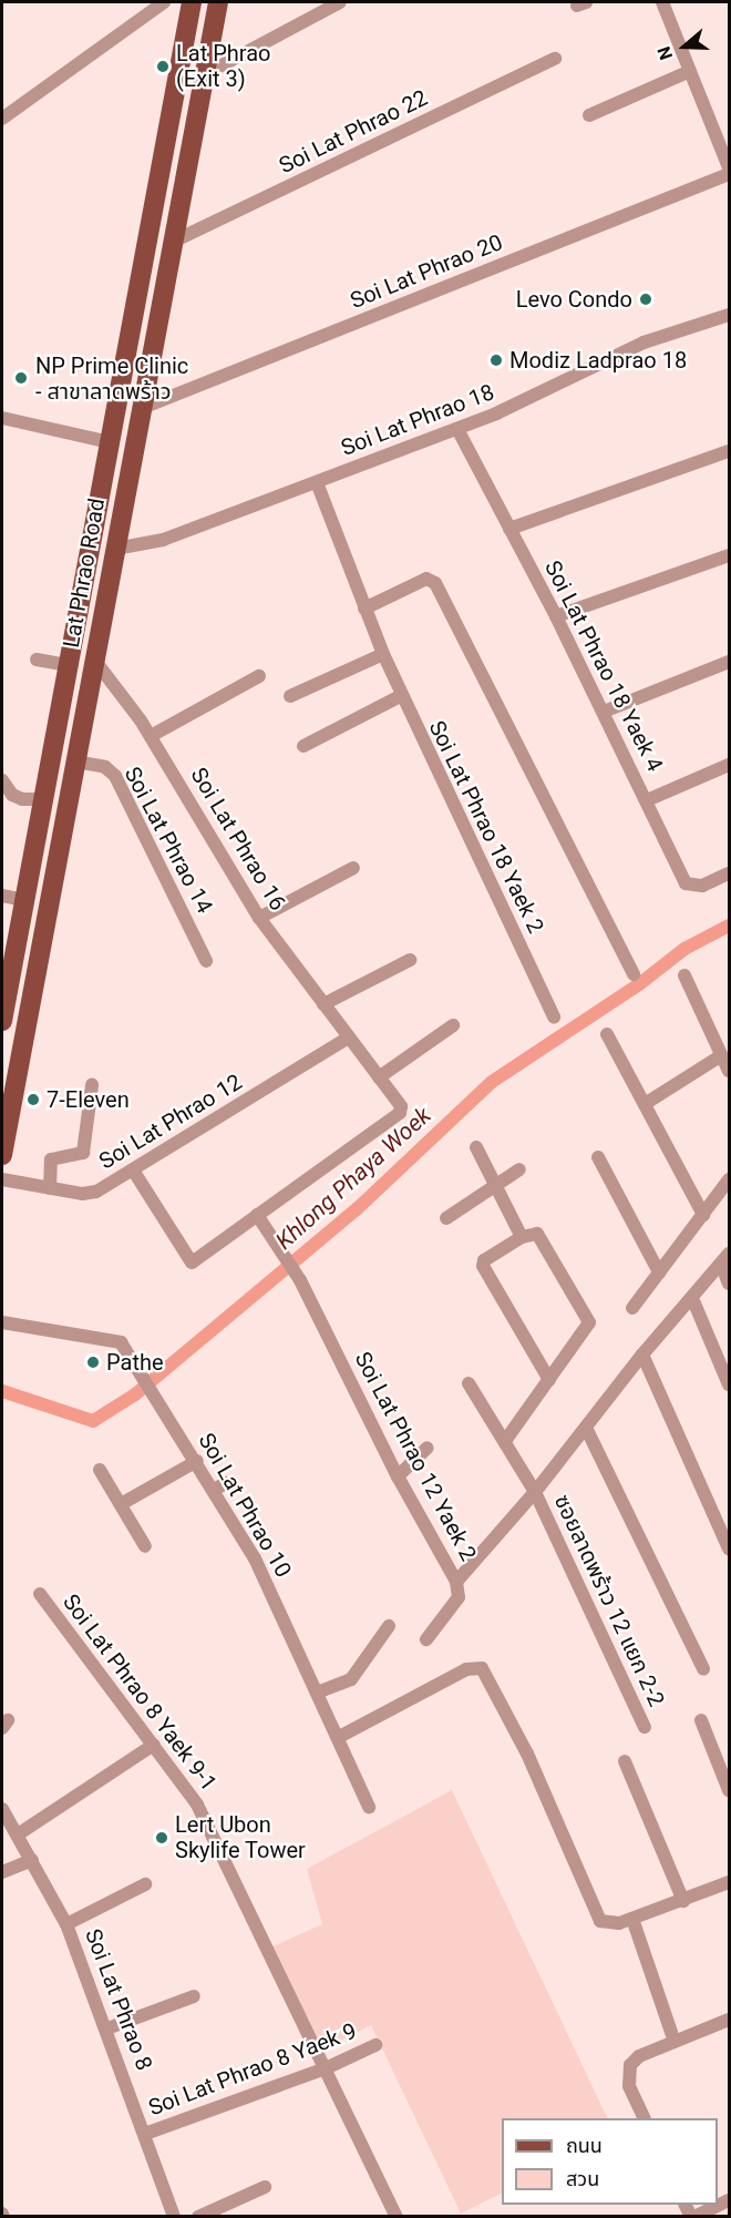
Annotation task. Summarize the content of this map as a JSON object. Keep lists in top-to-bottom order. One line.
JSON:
{"streets":{"main road":["Lat Phrao Road"],"street":["Soi Lat Phrao 22","Soi Lat Phrao 20","Soi Lat Phrao 18","Soi Lat Phrao 18 Yaek 4","Soi Lat Phrao 18 Yaek 2","Soi Lat Phrao 16","Soi Lat Phrao 14","Soi Lat Phrao 12","Soi Lat Phrao 12 Yaek 2","Soi Lat Phrao 10","ซอยลาดพร้าว 12 แยก 2-2","Soi Lat Phrao 8 Yaek 9-1","Soi Lat Phrao 8","Soi Lat Phrao 8 Yaek 9"]},"crossings":[["Soi Lat Phrao 22","Lat Phrao Road"],["Soi Lat Phrao 20","Lat Phrao Road"],["Soi Lat Phrao 18","Lat Phrao Road"],["Soi Lat Phrao 18","Soi Lat Phrao 18 Yaek 4"],["Soi Lat Phrao 18","Soi Lat Phrao 18 Yaek 2"],["Lat Phrao Road","Soi Lat Phrao 16"],["Lat Phrao Road","Soi Lat Phrao 14"],["Soi Lat Phrao 16","Soi Lat Phrao 12"],["Soi Lat Phrao 12 Yaek 2","ซอยลาดพร้าว 12 แยก 2-2"],["Soi Lat Phrao 8 Yaek 9-1","Soi Lat Phrao 8 Yaek 9"],["Soi Lat Phrao 8","Soi Lat Phrao 8 Yaek 9"]],"water":["Khlong Phaya Woek"],"places":["Lat Phrao (Exit 3)","Levo Condo","Modiz Ladprao 18","NP Prime Clinic - สาขาลาดพร้าว","7-Eleven","Pathe","Lert Ubon Skylife Tower"],"legend":["ถนน","สวน"],"north":"left"}
